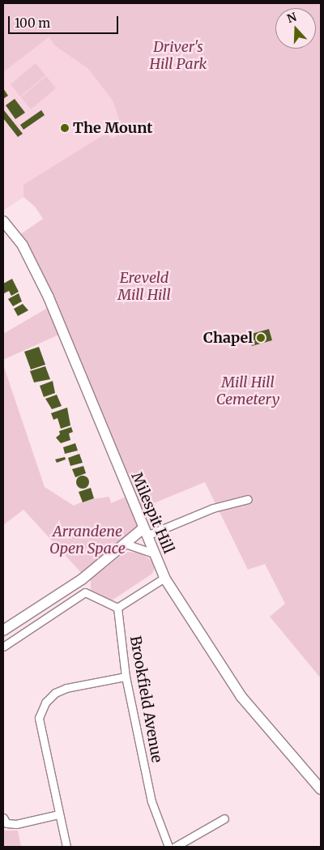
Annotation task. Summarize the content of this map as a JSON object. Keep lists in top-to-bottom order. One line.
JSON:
{"streets":{"street":["Milespit Hill","Brookfield Avenue"]},"parks":["Driver's Hill Park","Ereveld Mill Hill","Mill Hill Cemetery","Arrandene Open Space"],"places":["The Mount","Chapel"],"scale_bar":"100 m","north":"top"}
